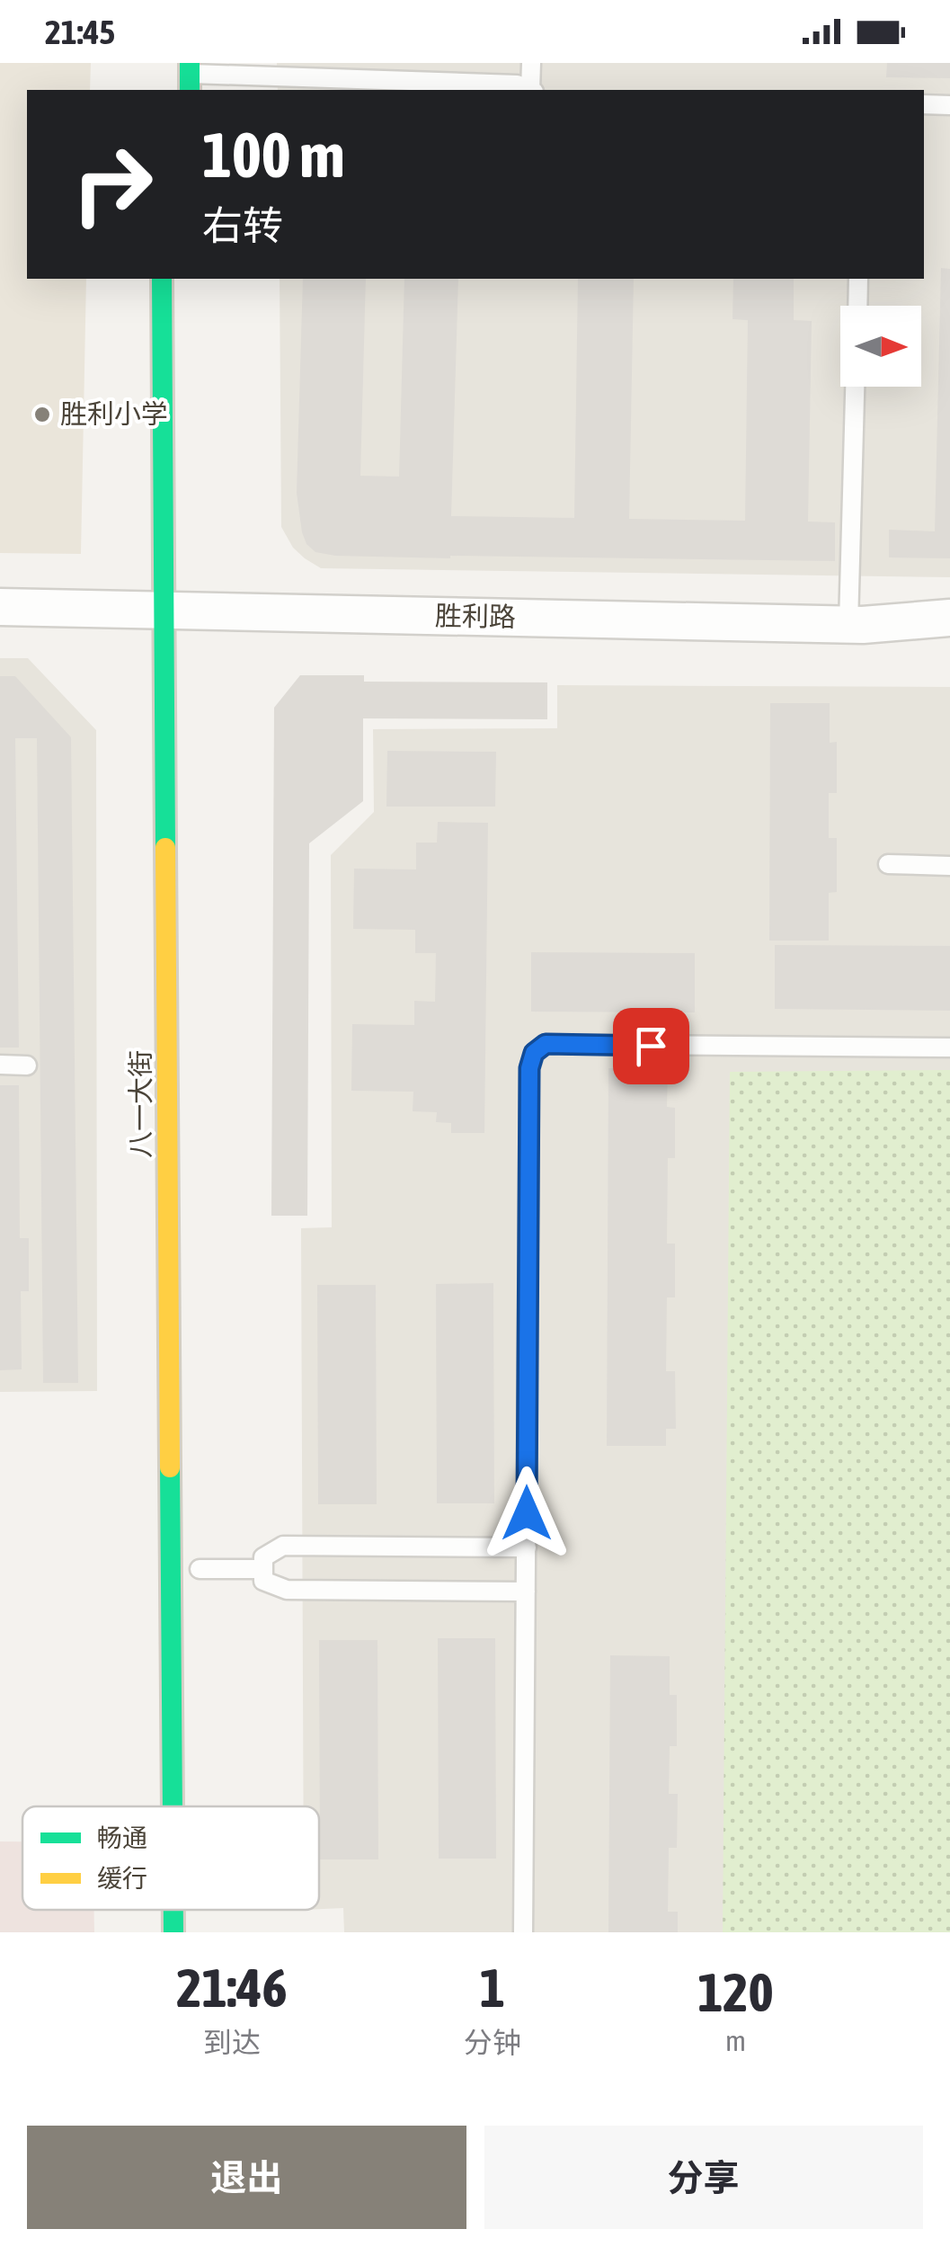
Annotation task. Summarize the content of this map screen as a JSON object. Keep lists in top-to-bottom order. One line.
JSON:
{"streets":{"street":["胜利路","八一大街"]},"crossings":[["胜利路","八一大街"]],"places":["胜利小学"],"legend":["畅通","缓行"],"north":"right","page":{"status":"21:45","turn":["100 m","右转"],"eta":["21:46","到达","1","分钟","120","m"],"buttons":["退出","分享"]}}
